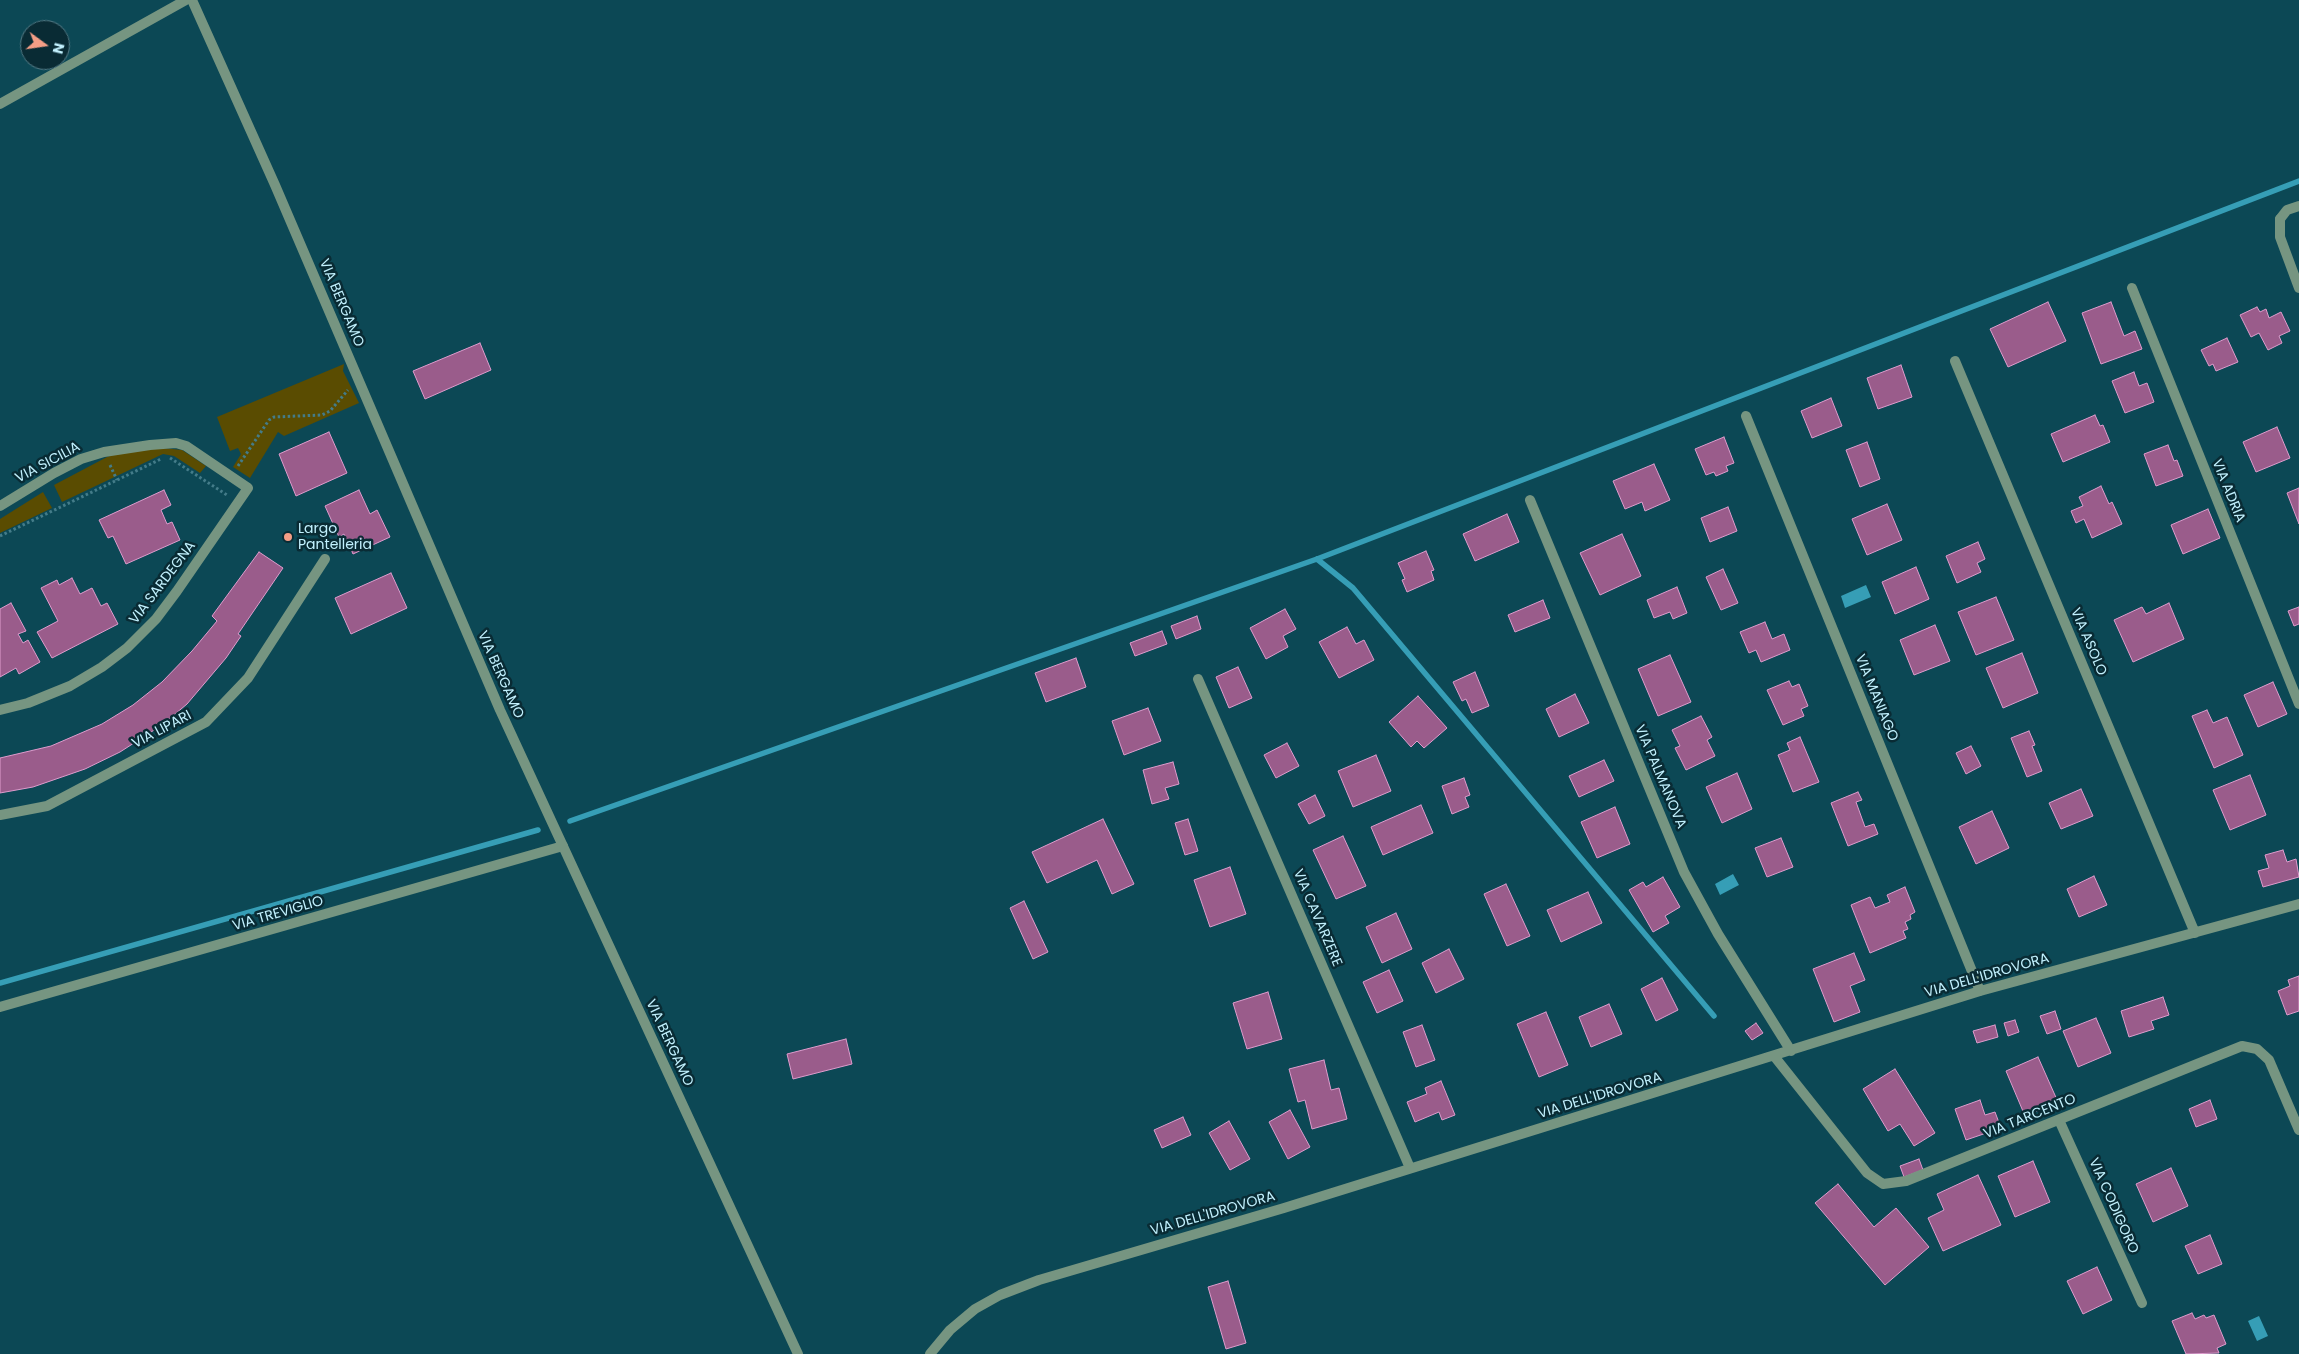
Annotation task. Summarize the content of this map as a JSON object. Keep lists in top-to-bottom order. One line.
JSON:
{"streets":{"street":["VIA BERGAMO","VIA SICILIA","VIA ADRIA","VIA SARDEGNA","VIA ASOLO","VIA MANIAGO","VIA LIPARI","VIA PALMANOVA","VIA TREVIGLIO","VIA CAVARZERE","VIA DELL'IDROVORA","VIA TARCENTO","VIA CODIGORO"]},"crossings":[["VIA BERGAMO","VIA TREVIGLIO"],["VIA SICILIA","VIA SARDEGNA"],["VIA ASOLO","VIA DELL'IDROVORA"],["VIA MANIAGO","VIA DELL'IDROVORA"],["VIA PALMANOVA","VIA DELL'IDROVORA"],["VIA CAVARZERE","VIA DELL'IDROVORA"],["VIA DELL'IDROVORA","VIA TARCENTO"],["VIA TARCENTO","VIA CODIGORO"]],"places":["Largo Pantelleria"],"north":"right"}
